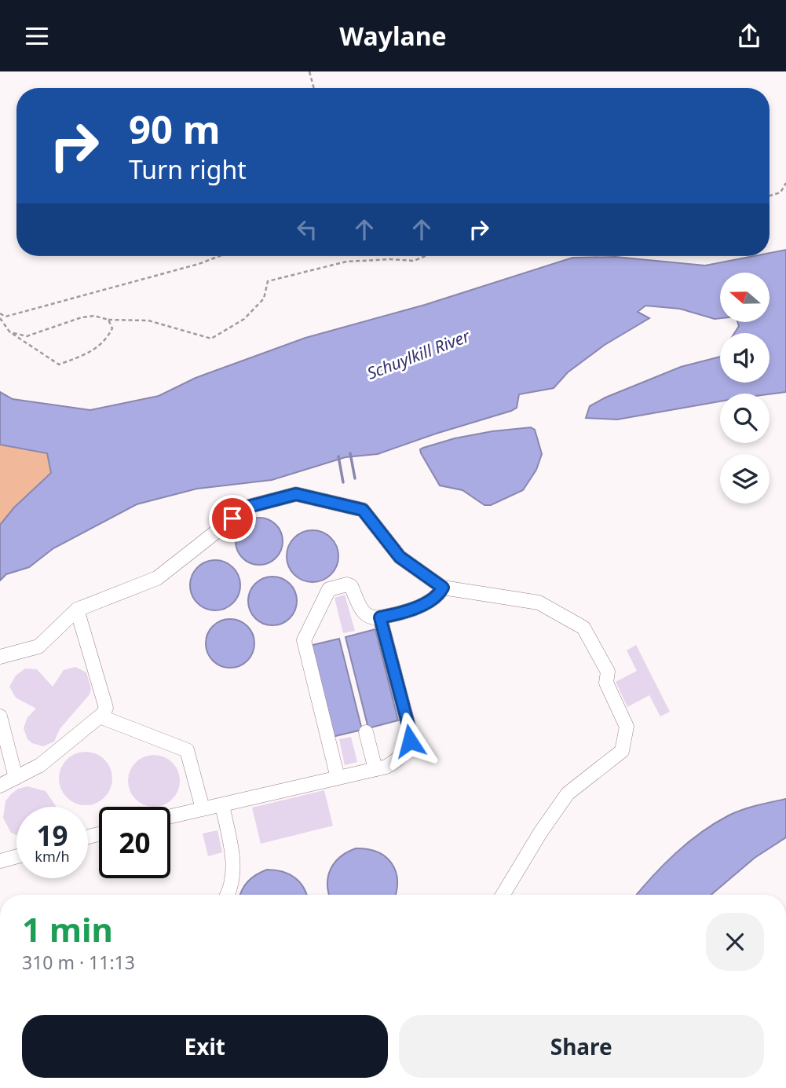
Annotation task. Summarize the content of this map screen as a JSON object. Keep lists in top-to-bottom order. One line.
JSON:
{"water":["Schuylkill River"],"north":"left","page":{"header":"Waylane","turn":["90 m","Turn right"],"speed":"19 km/h","limit":"20","heading":["1 min","310 m · 11:13"],"buttons":["Exit","Share"]}}
